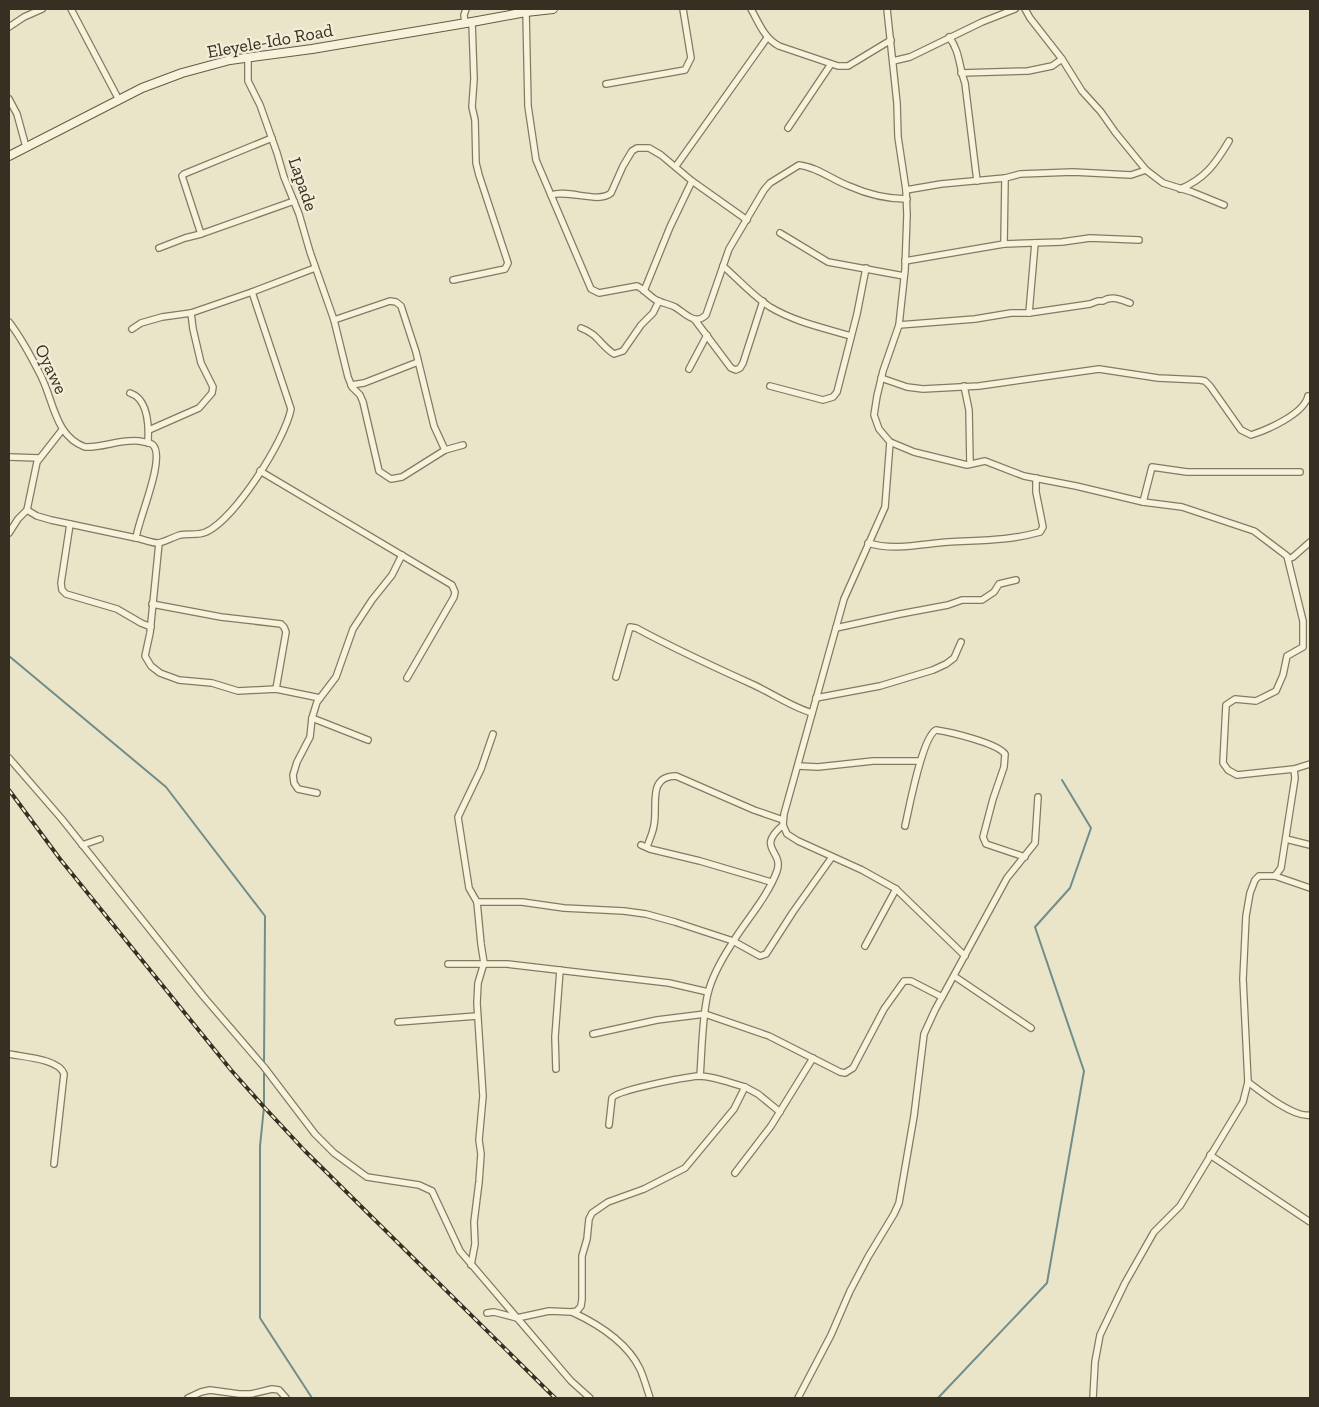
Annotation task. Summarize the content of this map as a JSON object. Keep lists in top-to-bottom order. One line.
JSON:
{"streets":{"main road":["Eleyele-Ido Road"],"street":["Lapade","Oyawe"]},"crossings":[["Eleyele-Ido Road","Lapade"]]}
